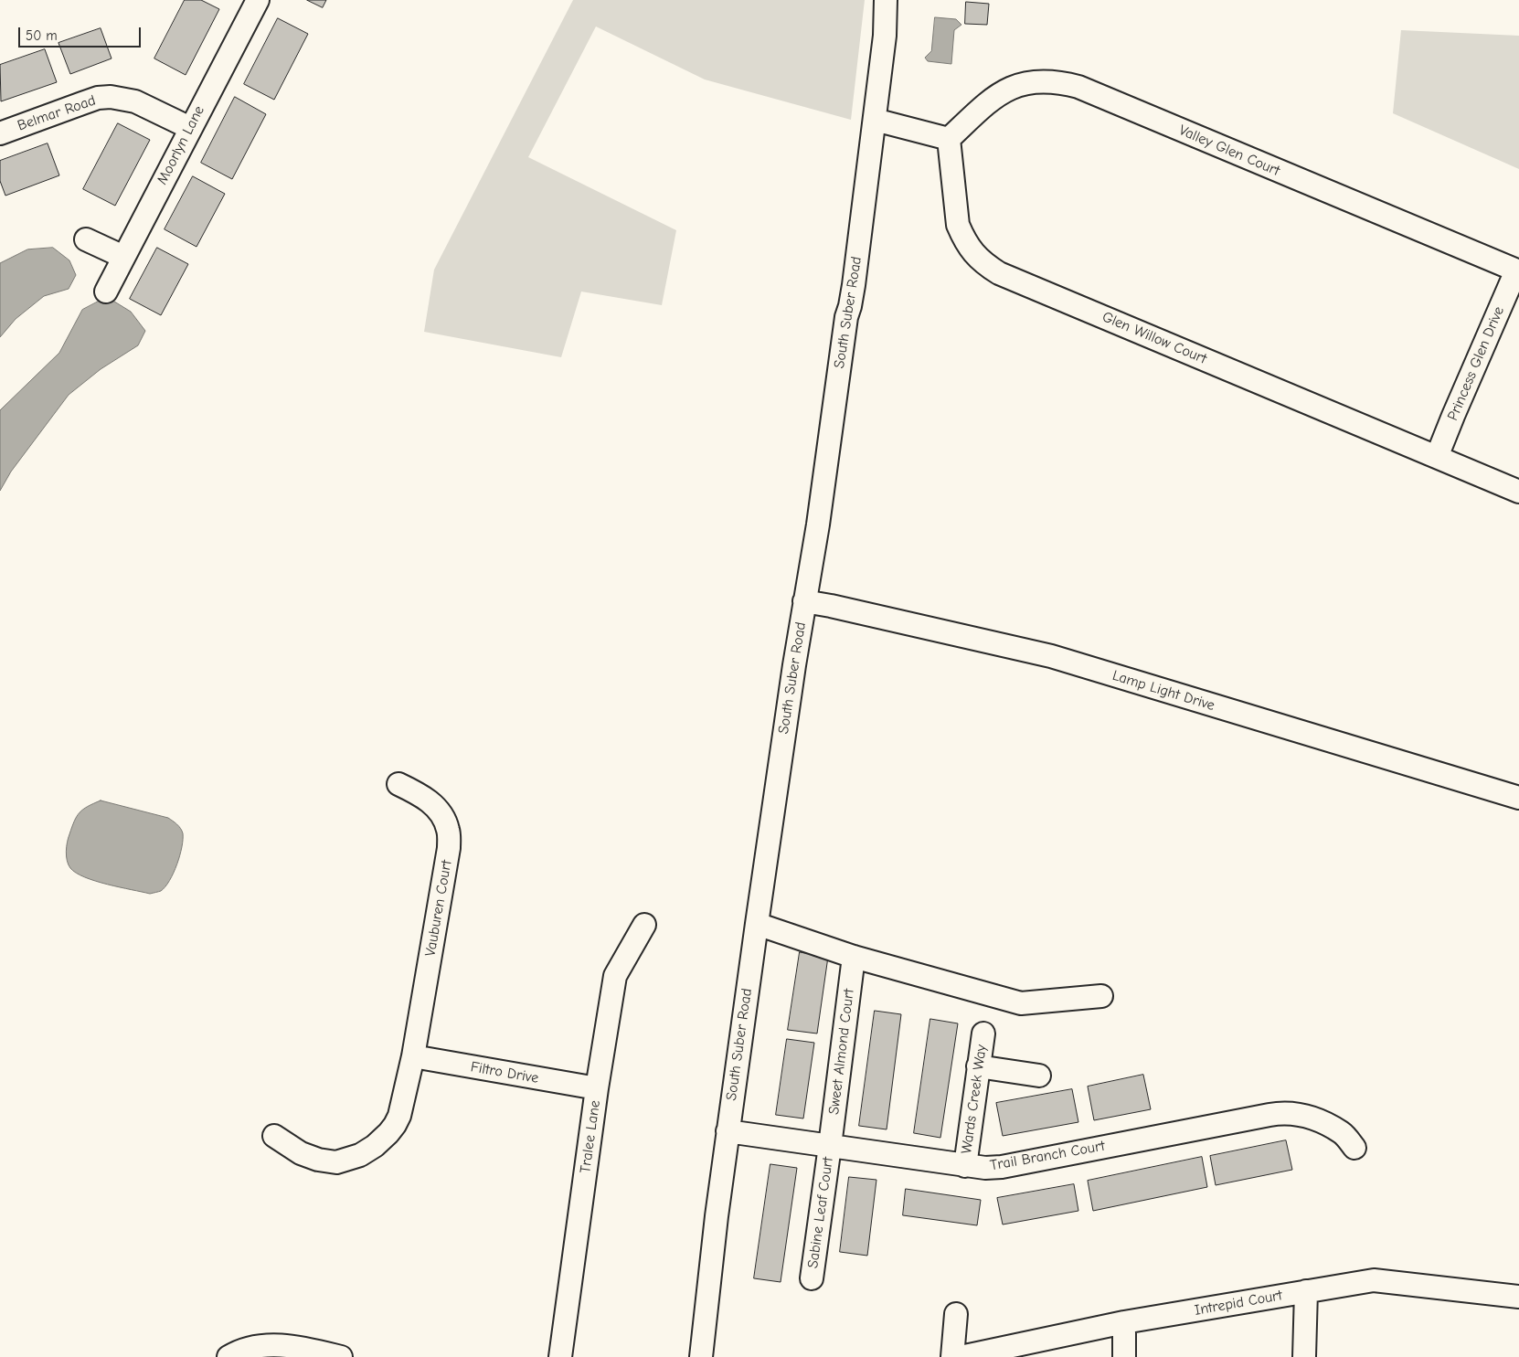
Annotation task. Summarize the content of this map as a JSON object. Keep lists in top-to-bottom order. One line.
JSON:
{"streets":{"street":["Belmar Road","Moorlyn Lane","Valley Glen Court","South Suber Road","Glen Willow Court","Princess Glen Drive","Lamp Light Drive","Vauburen Court","Sweet Almond Court","Filtro Drive","Wards Creek Way","Tralee Lane","Trail Branch Court","Sabine Leaf Court","Intrepid Court"]},"crossings":[["Belmar Road","Moorlyn Lane"],["Valley Glen Court","Glen Willow Court"],["Valley Glen Court","Princess Glen Drive"],["South Suber Road","Lamp Light Drive"],["South Suber Road","Trail Branch Court"],["Glen Willow Court","Princess Glen Drive"],["Vauburen Court","Filtro Drive"],["Sweet Almond Court","Trail Branch Court"],["Sweet Almond Court","Sabine Leaf Court"],["Filtro Drive","Tralee Lane"],["Wards Creek Way","Trail Branch Court"],["Trail Branch Court","Sabine Leaf Court"]],"scale_bar":"50 m"}
